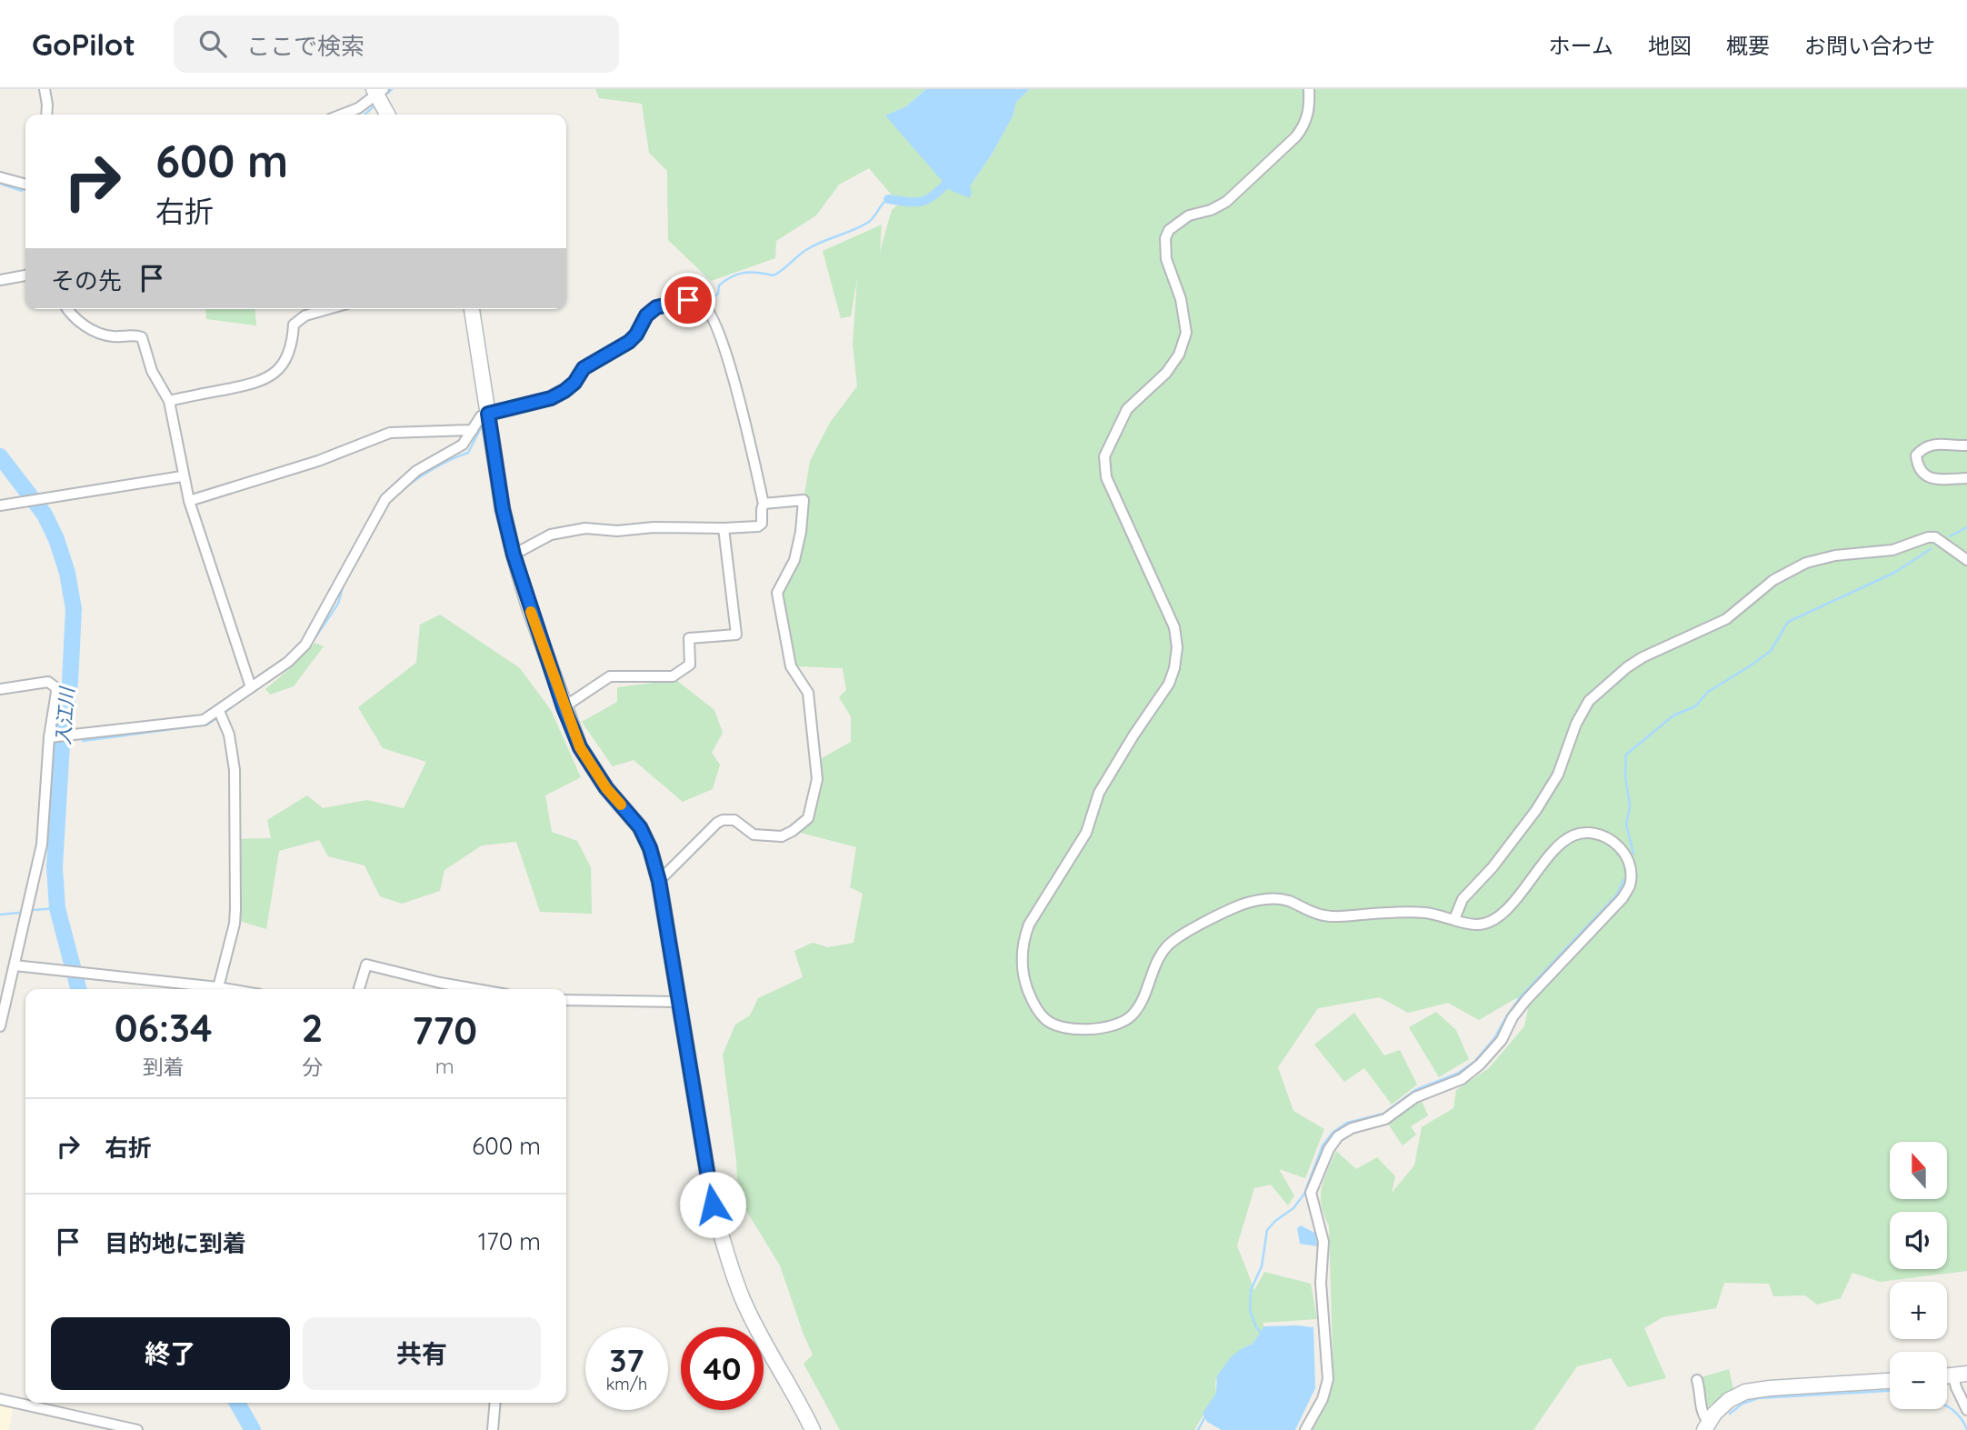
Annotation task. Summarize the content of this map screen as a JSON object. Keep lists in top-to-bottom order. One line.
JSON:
{"water":["入江川"],"north":"top","page":{"header":"GoPilot","search":"ここで検索","nav":["ホーム","地図","概要","お問い合わせ"],"turn":["600 m","右折"],"then":"その先","eta":["06:34","到着","2","分","770","m"],"list":[{"name":"右折","value":"600 m"},{"name":"目的地に到着","value":"170 m"}],"map_buttons":["+","−"],"buttons":["終了","共有"],"speed":"37 km/h","limit":"40"}}
